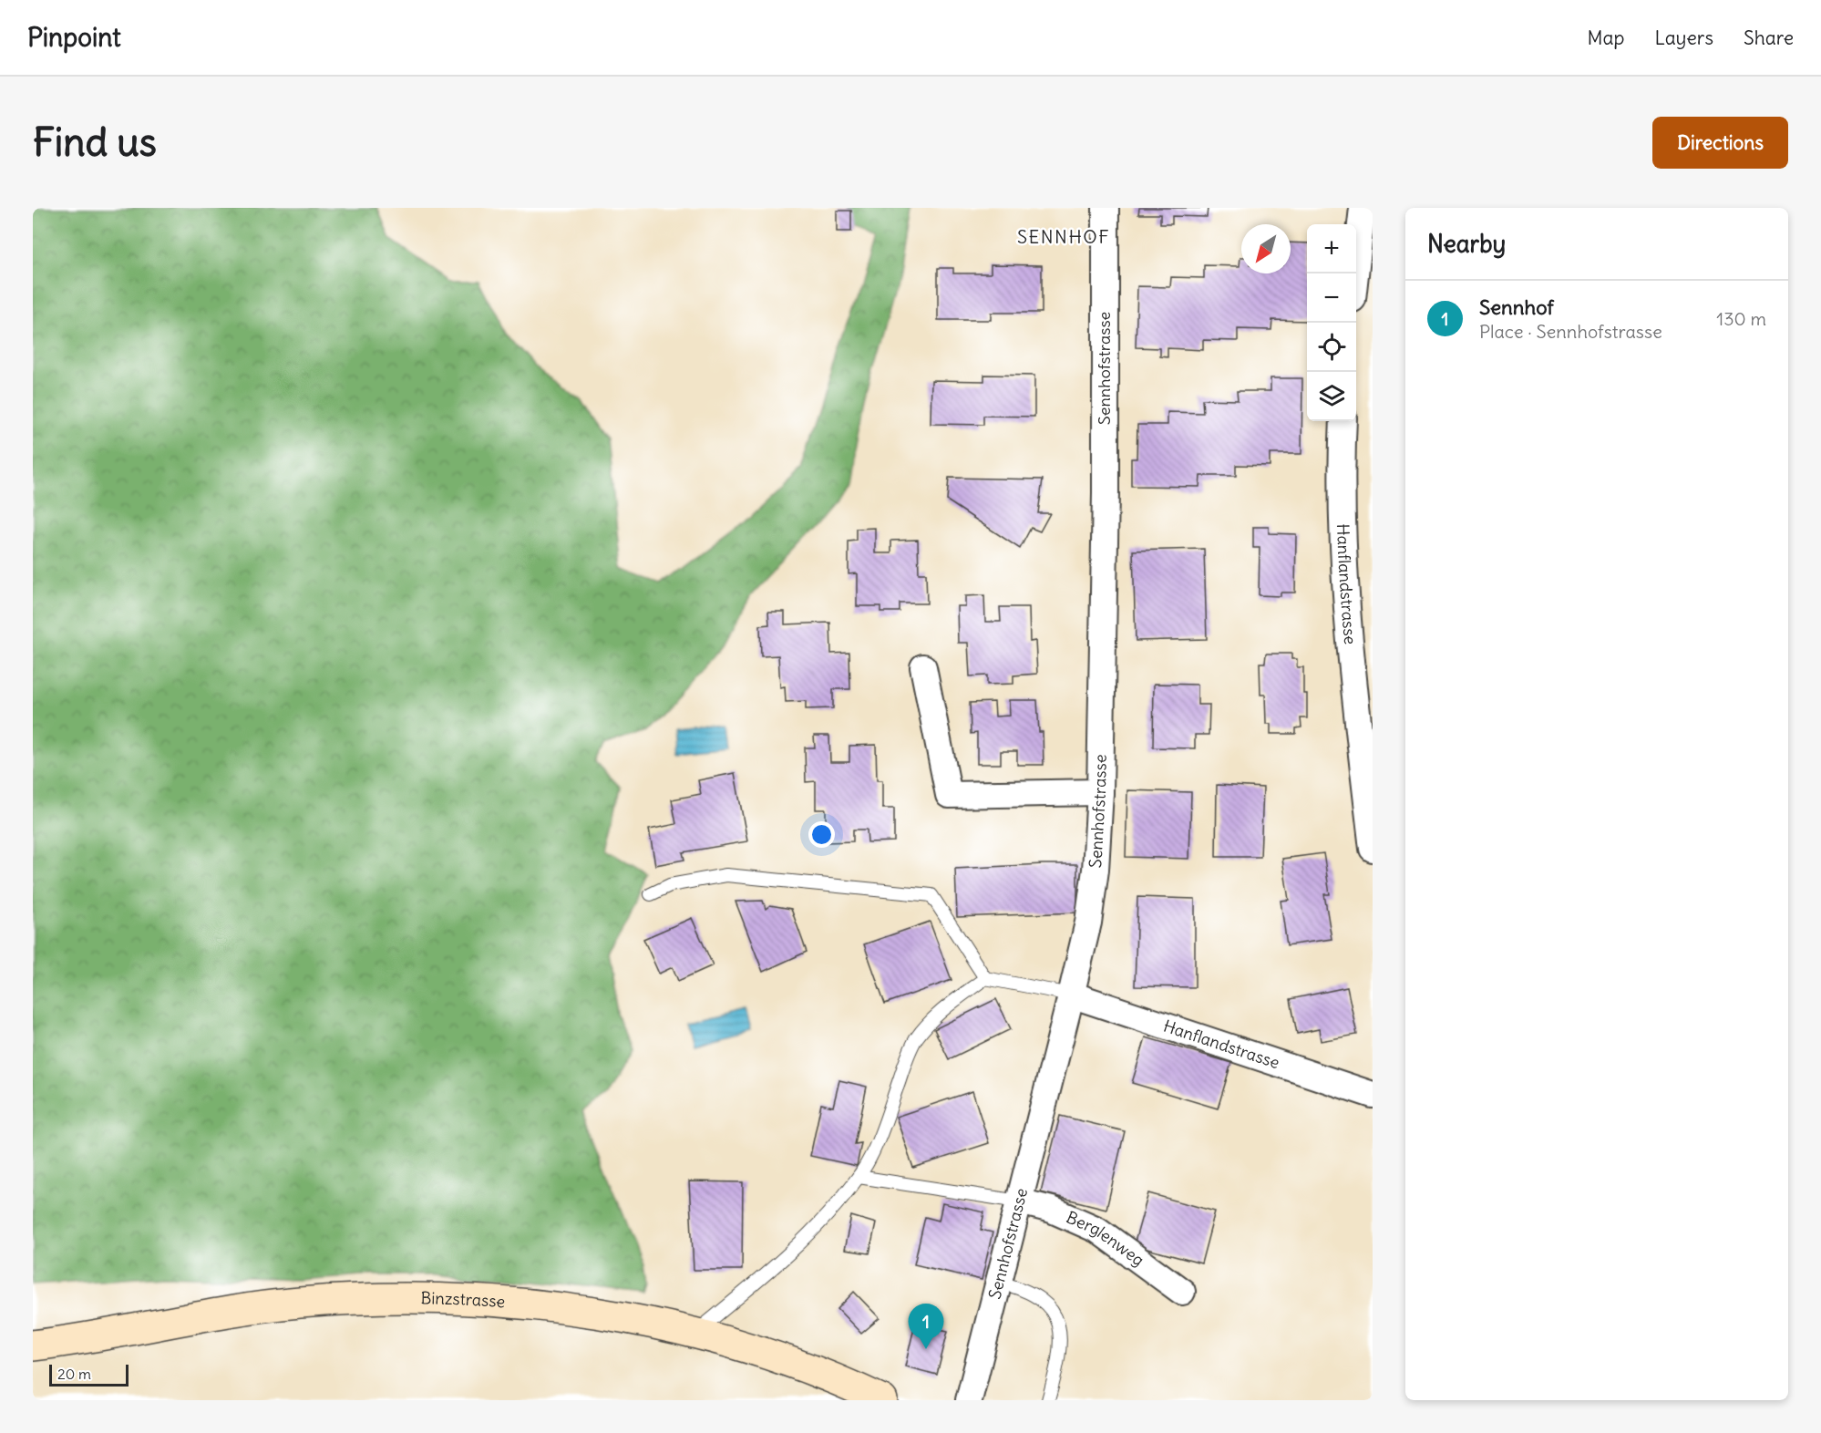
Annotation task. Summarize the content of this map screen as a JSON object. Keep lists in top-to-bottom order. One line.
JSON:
{"streets":{"main road":["Binzstrasse"],"street":["Sennhofstrasse","Hanflandstrasse","Berglenweg"]},"crossings":[["Sennhofstrasse","Hanflandstrasse"],["Sennhofstrasse","Berglenweg"]],"districts":["SENNHOF"],"scale_bar":"20 m","north":"bottom left","page":{"header":"Pinpoint","nav":["Map","Layers","Share"],"buttons":"Directions","title":"Find us","heading":"Nearby","map_buttons":["+","−"],"list":[{"mark":"1","name":"Sennhof","note":"Place · Sennhofstrasse","value":"130 m"}],"pins":"1","scale":"20 m"}}
